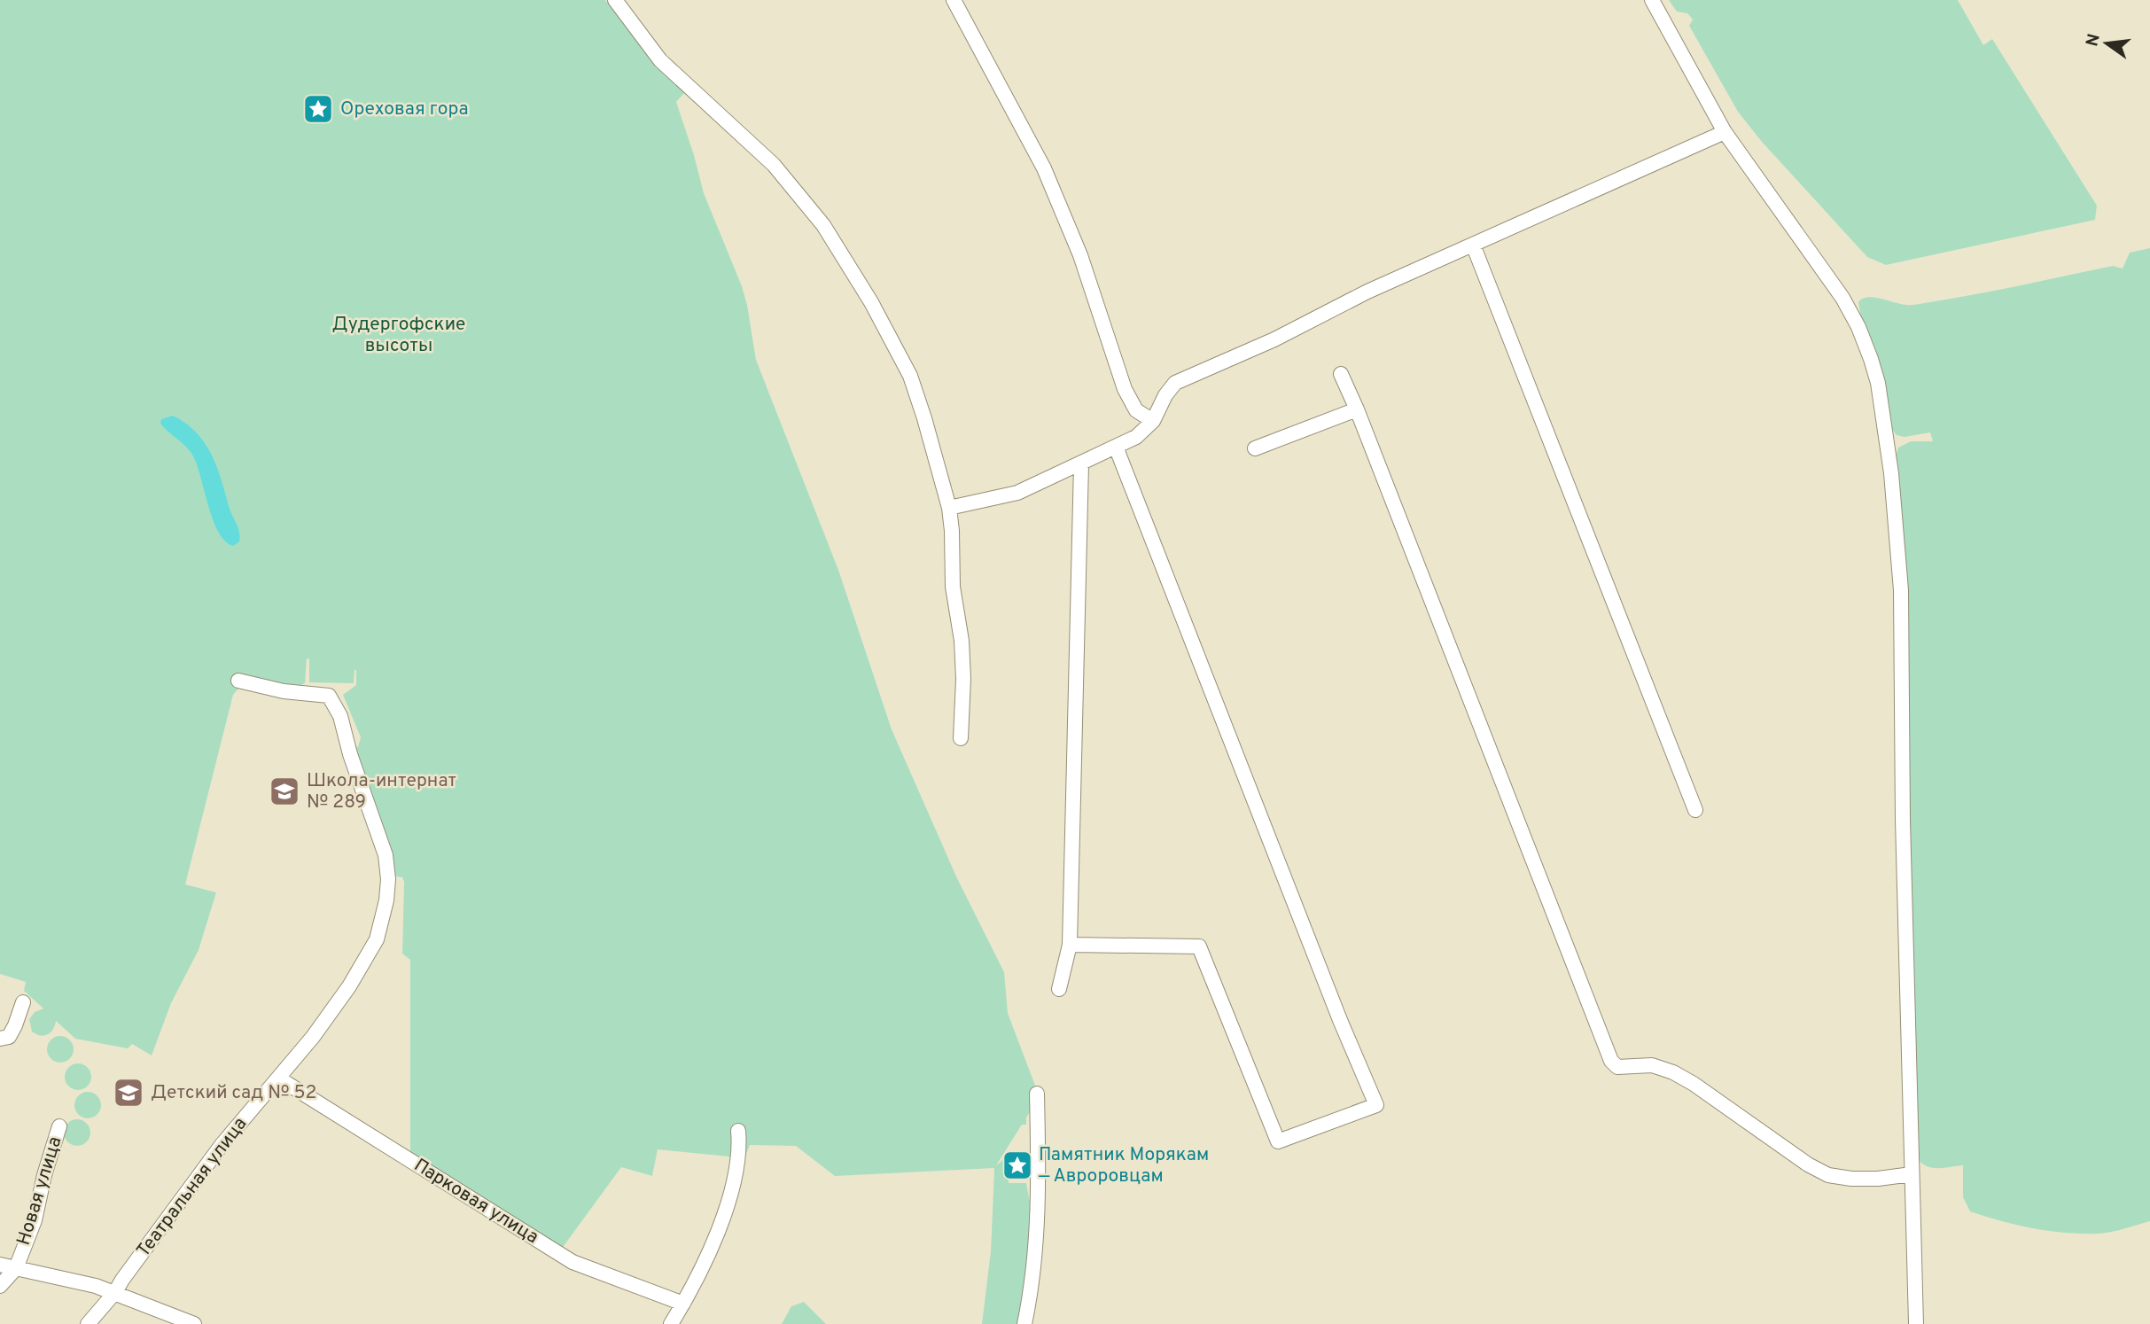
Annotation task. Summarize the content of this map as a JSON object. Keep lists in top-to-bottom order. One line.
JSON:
{"streets":{"street":["Театральная улица","Новая улица","Парковая улица"]},"crossings":[["Театральная улица","Парковая улица"]],"parks":["Дудергофские высоты"],"places":{"place":["Ореховая гора","Памятник Морякам — Авроровцам"],"school or university":["Школа-интернат № 289","Детский сад № 52"]},"north":"left"}
